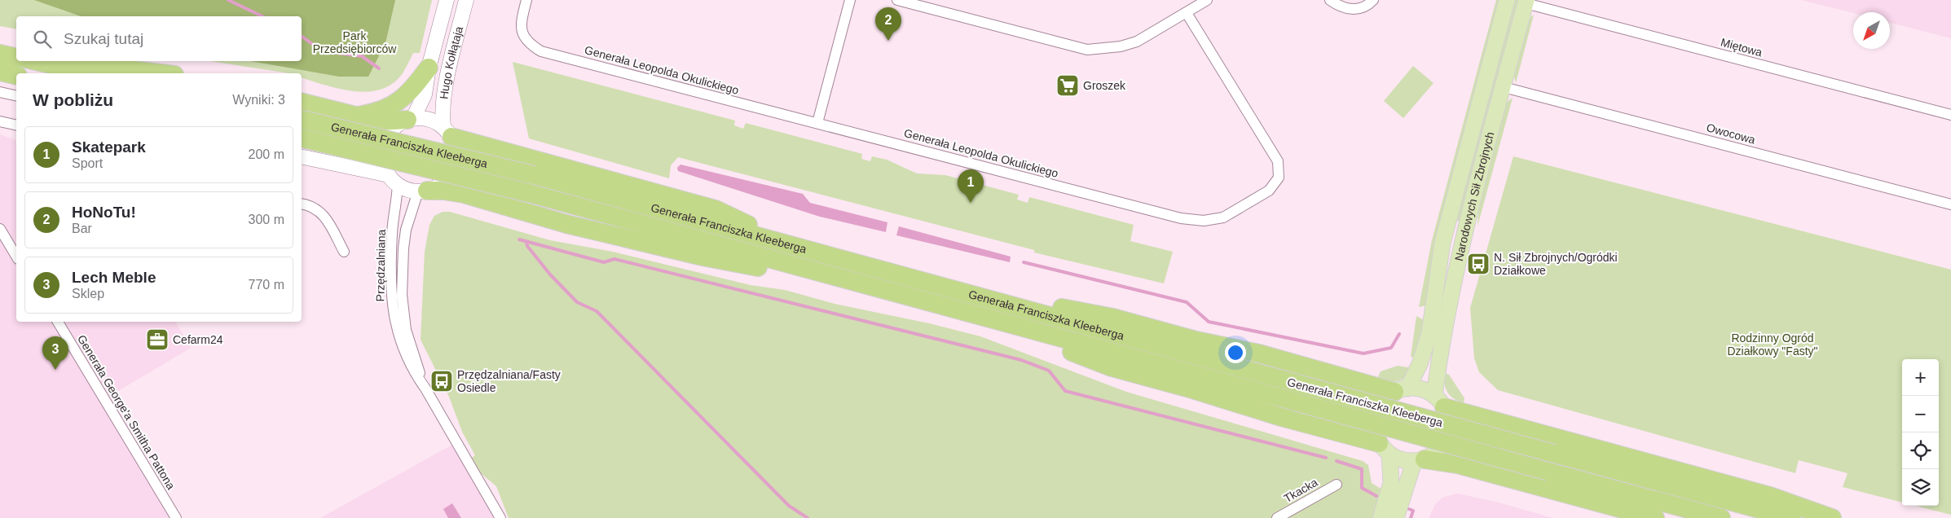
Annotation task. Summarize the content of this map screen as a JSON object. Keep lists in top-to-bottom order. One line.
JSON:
{"streets":{"highway":["Generała Franciszka Kleeberga"],"main road":["Narodowych Sił Zbrojnych"],"street":["Miętowa","Hugo Kołłątaja","Generała Leopolda Okulickiego","Owocowa","Przędzalniana","Generała George'a Smitha Pattona","Tkacka"]},"crossings":[["Miętowa","Narodowych Sił Zbrojnych"],["Hugo Kołłątaja","Przędzalniana"],["Owocowa","Narodowych Sił Zbrojnych"]],"parks":["Park Przedsiębiorców","Rodzinny Ogród Działkowy \"Fasty\""],"places":{"supermarket":["Groszek"],"bus stop":["N. Sił Zbrojnych/Ogródki Działkowe","Przędzalniana/Fasty Osiedle"],"office":["Cefarm24"]},"north":"bottom left","page":{"pins":["2","1","3"],"search":"Szukaj tutaj","heading":["W pobliżu","Wyniki: 3"],"list":[{"mark":"1","name":"Skatepark","note":"Sport","value":"200 m"},{"mark":"2","name":"HoNoTu!","note":"Bar","value":"300 m"},{"mark":"3","name":"Lech Meble","note":"Sklep","value":"770 m"}],"map_buttons":["+","−"]}}
